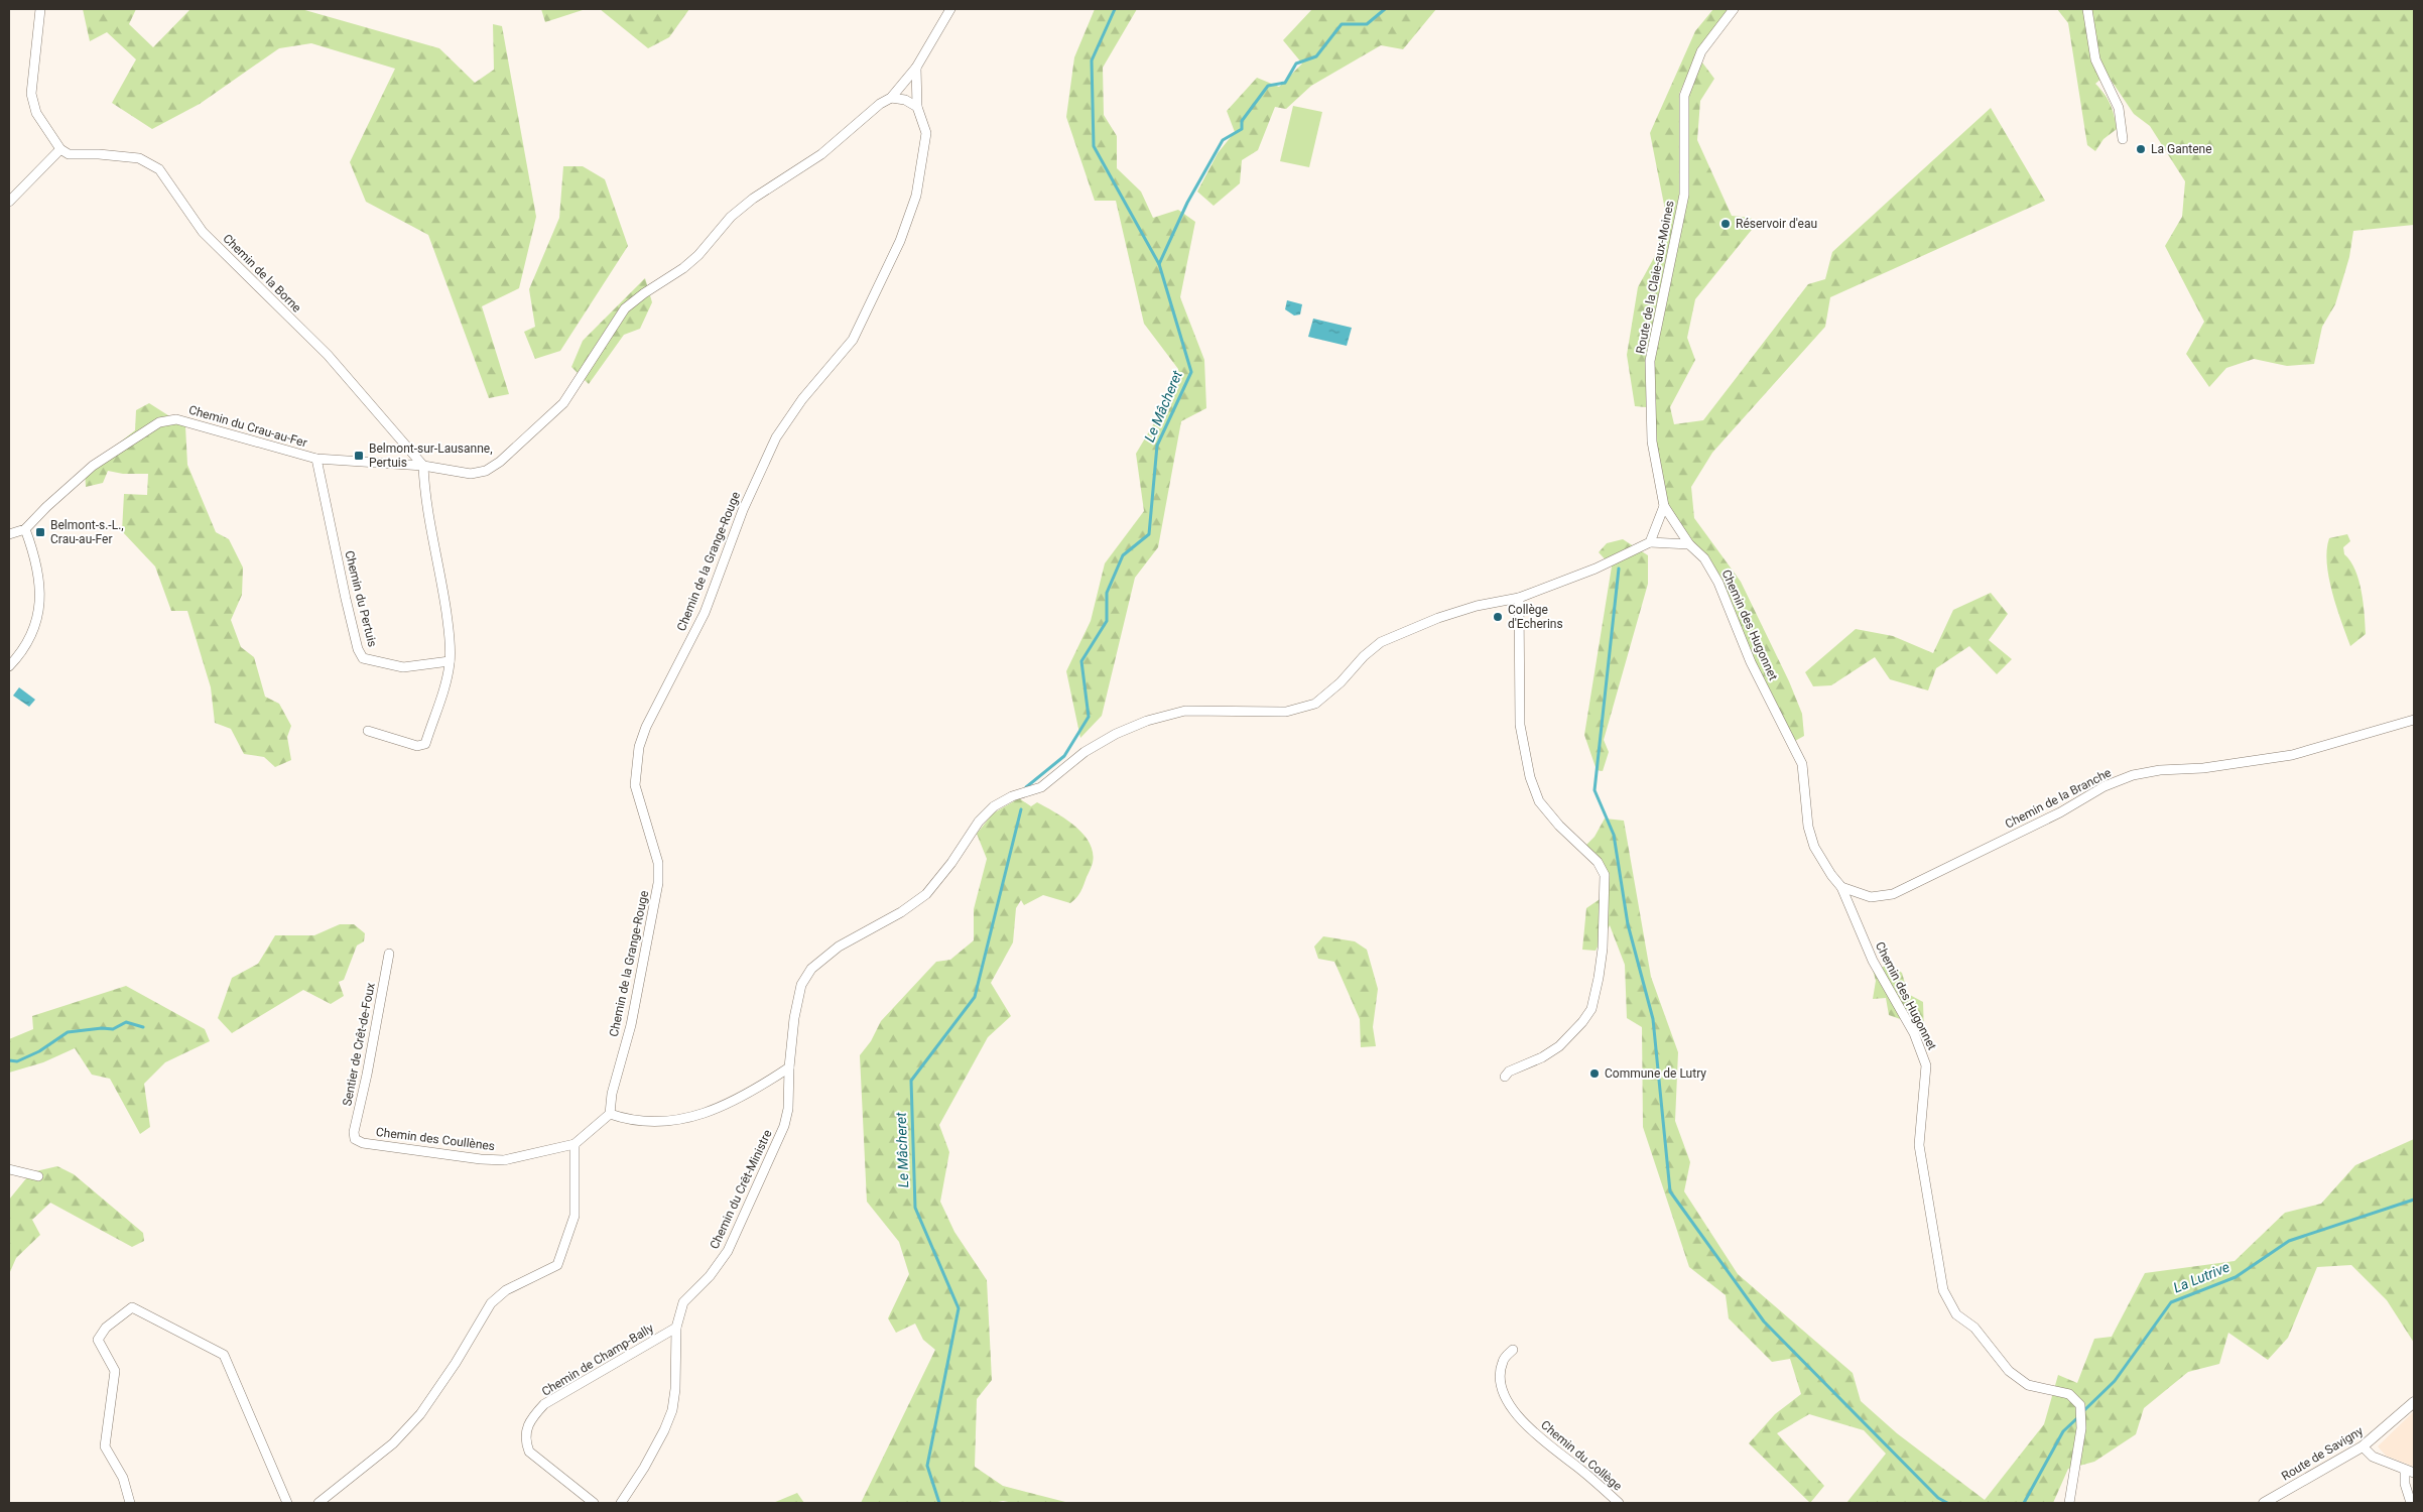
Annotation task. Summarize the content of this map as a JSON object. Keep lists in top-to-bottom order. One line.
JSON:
{"streets":{"street":["Chemin de la Borne","Route de la Claie-aux-Moines","Chemin du Crau-au-Fer","Chemin de la Grange-Rouge","Chemin du Pertuis","Chemin des Hugonnet","Chemin de la Branche","Sentier de Crêt-de-Foux","Chemin des Coullènes","Chemin du Crêt-Ministre","Chemin de Champ-Bally","Route de Savigny","Chemin du Collège"]},"crossings":[["Chemin de la Borne","Chemin du Crau-au-Fer"],["Route de la Claie-aux-Moines","Chemin des Hugonnet"],["Chemin du Crau-au-Fer","Chemin du Pertuis"],["Chemin de la Grange-Rouge","Chemin des Coullènes"],["Chemin des Hugonnet","Chemin de la Branche"],["Sentier de Crêt-de-Foux","Chemin des Coullènes"],["Chemin du Crêt-Ministre","Chemin de Champ-Bally"]],"water":["Le Mâcheret","La Lutrive"],"places":{"other":["La Gantene","Réservoir d'eau","Collège d'Echerins","Commune de Lutry"],"transit":["Belmont-sur-Lausanne, Pertuis","Belmont-s.-L., Crau-au-Fer"]}}
